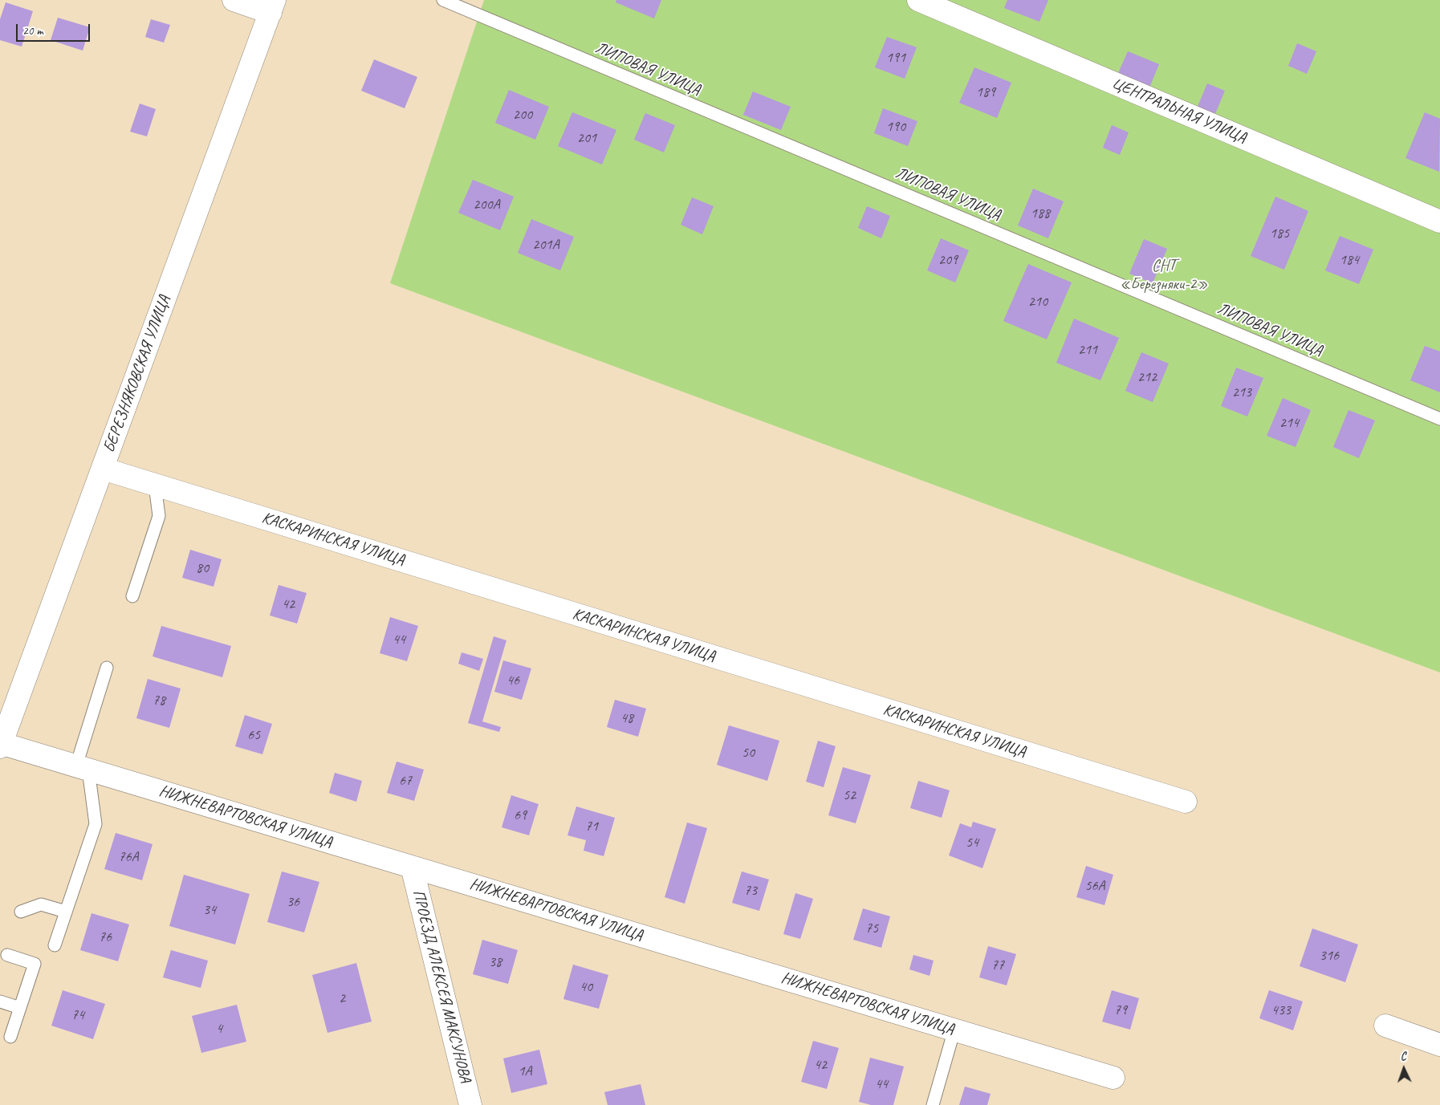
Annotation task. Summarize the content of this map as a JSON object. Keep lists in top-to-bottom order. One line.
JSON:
{"streets":{"street":["ЦЕНТРАЛЬНАЯ УЛИЦА","БЕРЕЗНЯКОВСКАЯ УЛИЦА","КАСКАРИНСКАЯ УЛИЦА","НИЖНЕВАРТОВСКАЯ УЛИЦА","ПРОЕЗД АЛЕКСЕЯ МАКСУНОВА"],"lane":["ЛИПОВАЯ УЛИЦА"]},"crossings":[["БЕРЕЗНЯКОВСКАЯ УЛИЦА","КАСКАРИНСКАЯ УЛИЦА"],["БЕРЕЗНЯКОВСКАЯ УЛИЦА","НИЖНЕВАРТОВСКАЯ УЛИЦА"],["НИЖНЕВАРТОВСКАЯ УЛИЦА","ПРОЕЗД АЛЕКСЕЯ МАКСУНОВА"]],"parks":["СНТ «Березняки-2»"],"house_numbers":["191","189","200","190","201","200А","188","185","201А","209","184","210","211","212","213","214","80","42","44","46","78","48","65","50","67","52","69","71","54","76А","56А","73","36","34","75","76","316","38","77","40","2","79","433","74","4","42","1А","44"],"scale_bar":"20 m","north":"top"}
